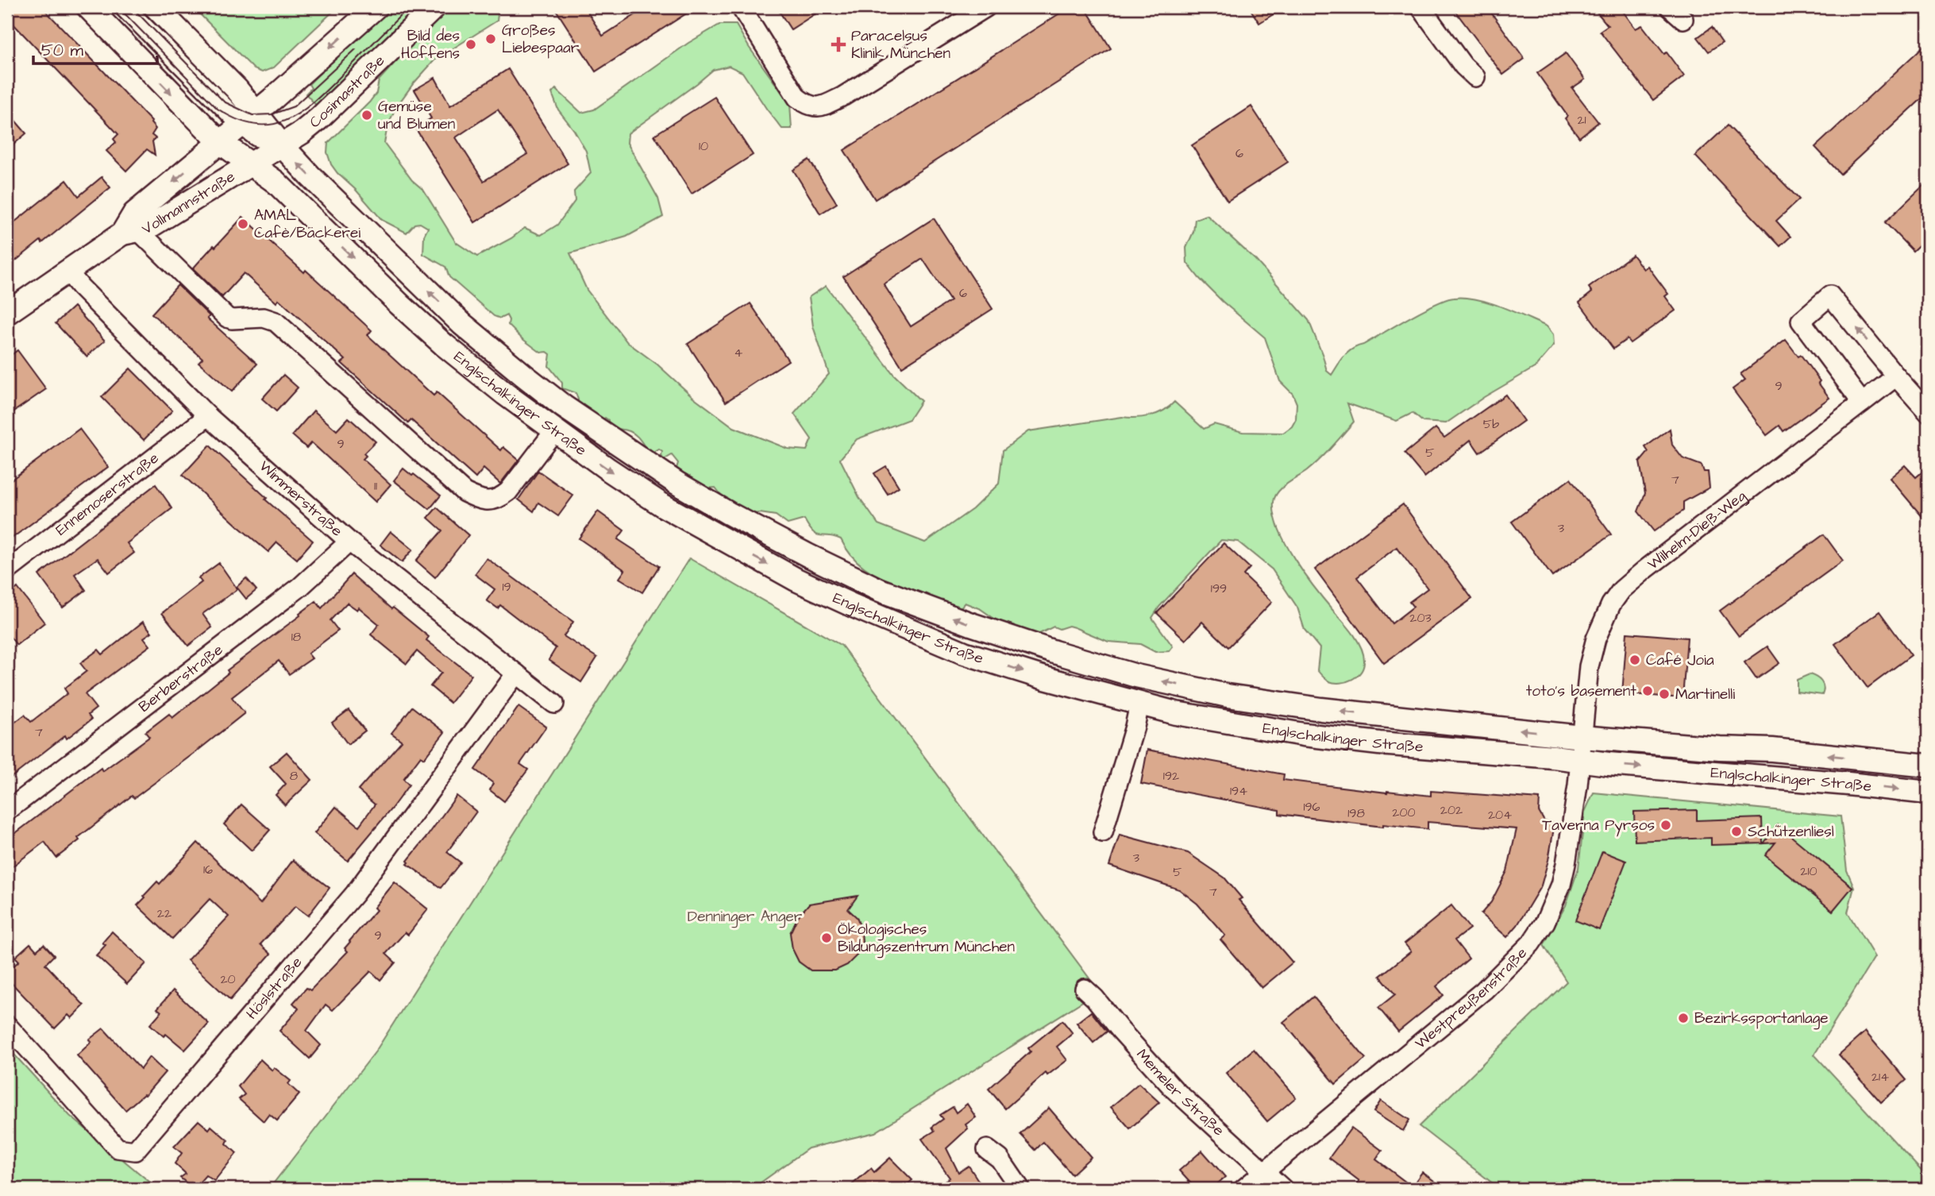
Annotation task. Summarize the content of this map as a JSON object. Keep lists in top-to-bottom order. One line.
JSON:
{"streets":{"main road":["Cosimastraße","Vollmannstraße","Englschalkinger Straße"],"street":["Ennemoserstraße","Wimmerstraße","Wilhelm-Dieß-Weg","Berberstraße","Höslstraße","Westpreußenstraße","Memeler Straße"]},"crossings":[["Cosimastraße","Vollmannstraße"],["Cosimastraße","Englschalkinger Straße"],["Vollmannstraße","Englschalkinger Straße"],["Vollmannstraße","Wimmerstraße"],["Englschalkinger Straße","Wilhelm-Dieß-Weg"],["Englschalkinger Straße","Westpreußenstraße"],["Ennemoserstraße","Wimmerstraße"],["Wimmerstraße","Berberstraße"],["Wimmerstraße","Höslstraße"],["Wilhelm-Dieß-Weg","Westpreußenstraße"],["Westpreußenstraße","Memeler Straße"]],"parks":["Denninger Anger"],"places":{"other":["Großes Liebespaar","Bild des Hoffens","Gemüse und Blumen","AMAL Cafè/Bäckerei","Café Joia","toto's basement","Martinelli","Taverna Pyrsos","Schützenliesl","Ökologisches Bildungszentrum München","Bezirkssportanlage"],"health":["Paracelsus Klinik München"]},"house_numbers":["21","10","6","6","4","9","5b","9","5","7","11","3","19","199","203","18","7","8","192","194","196","202","200","198","204","3","16","210","5","7","22","9","20","214"],"scale_bar":"50 m"}
